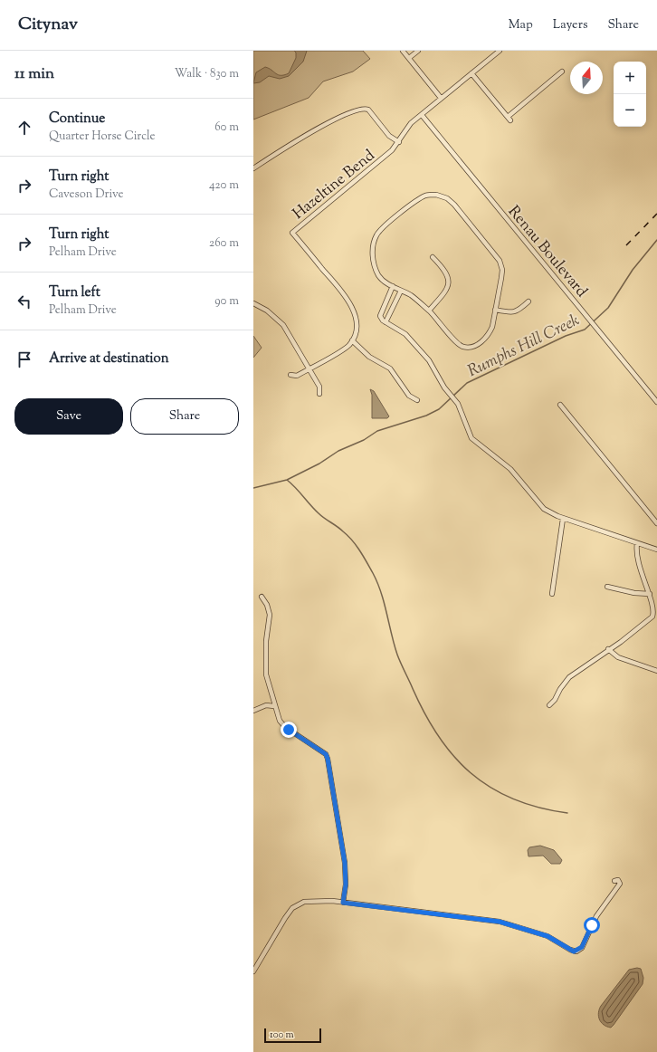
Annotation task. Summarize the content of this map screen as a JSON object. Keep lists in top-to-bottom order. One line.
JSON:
{"streets":{"street":["Hazeltine Bend","Renau Boulevard"]},"crossings":[["Hazeltine Bend","Renau Boulevard"]],"water":["Rumphs Hill Creek"],"scale_bar":"100 m","north":"top","page":{"header":"Citynav","nav":["Map","Layers","Share"],"heading":["11 min","Walk · 830 m"],"map_buttons":["+","−"],"list":[["Continue","Quarter Horse Circle","60 m"],["Turn right","Caveson Drive","420 m"],["Turn right","Pelham Drive","260 m"],["Turn left","Pelham Drive","90 m"],"Arrive at destination"],"buttons":["Save","Share"],"scale":"100 m"}}
